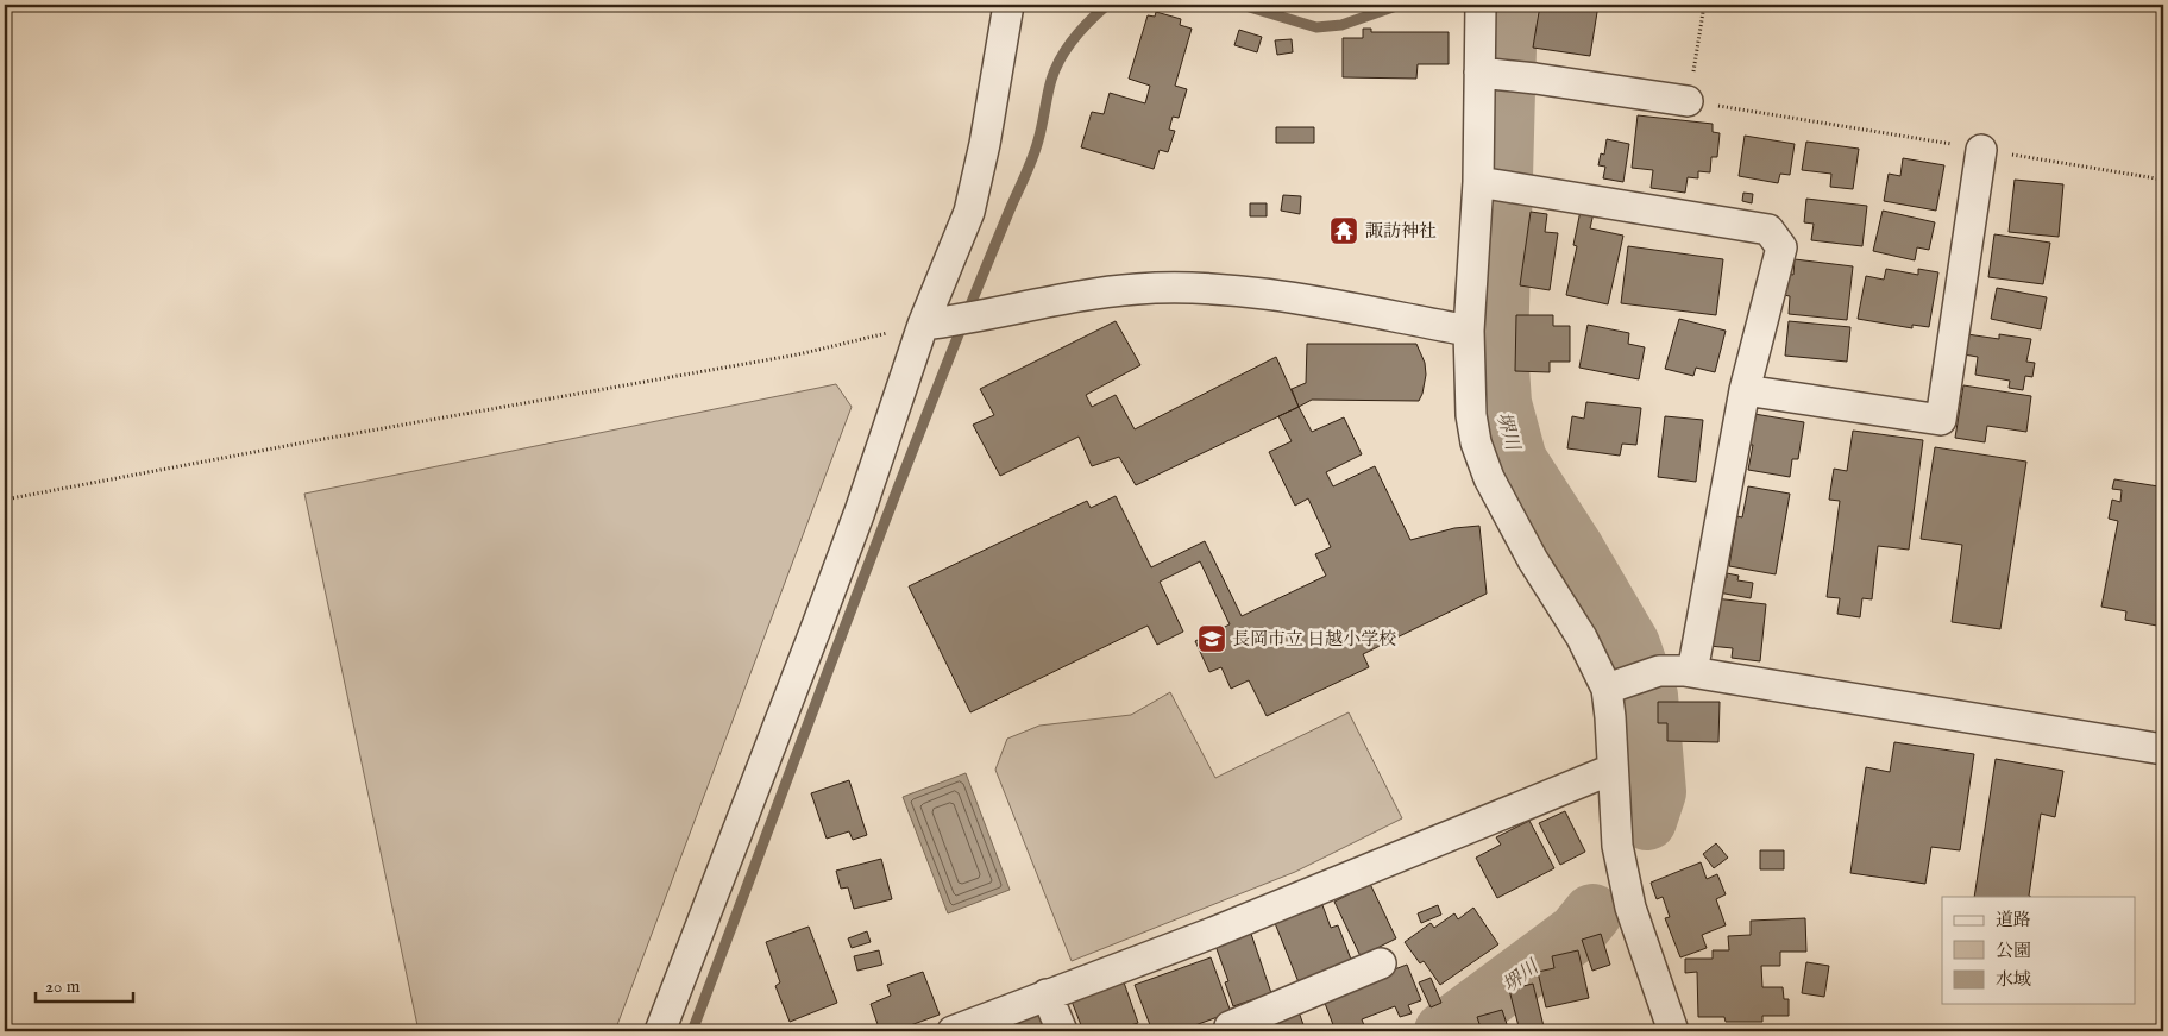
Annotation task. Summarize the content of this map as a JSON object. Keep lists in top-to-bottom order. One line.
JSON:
{"water":["堺川"],"places":{"temple":["諏訪神社"],"school or university":["長岡市立 日越小学校"]},"legend":["道路","公園","水域"],"scale_bar":"20 m"}
